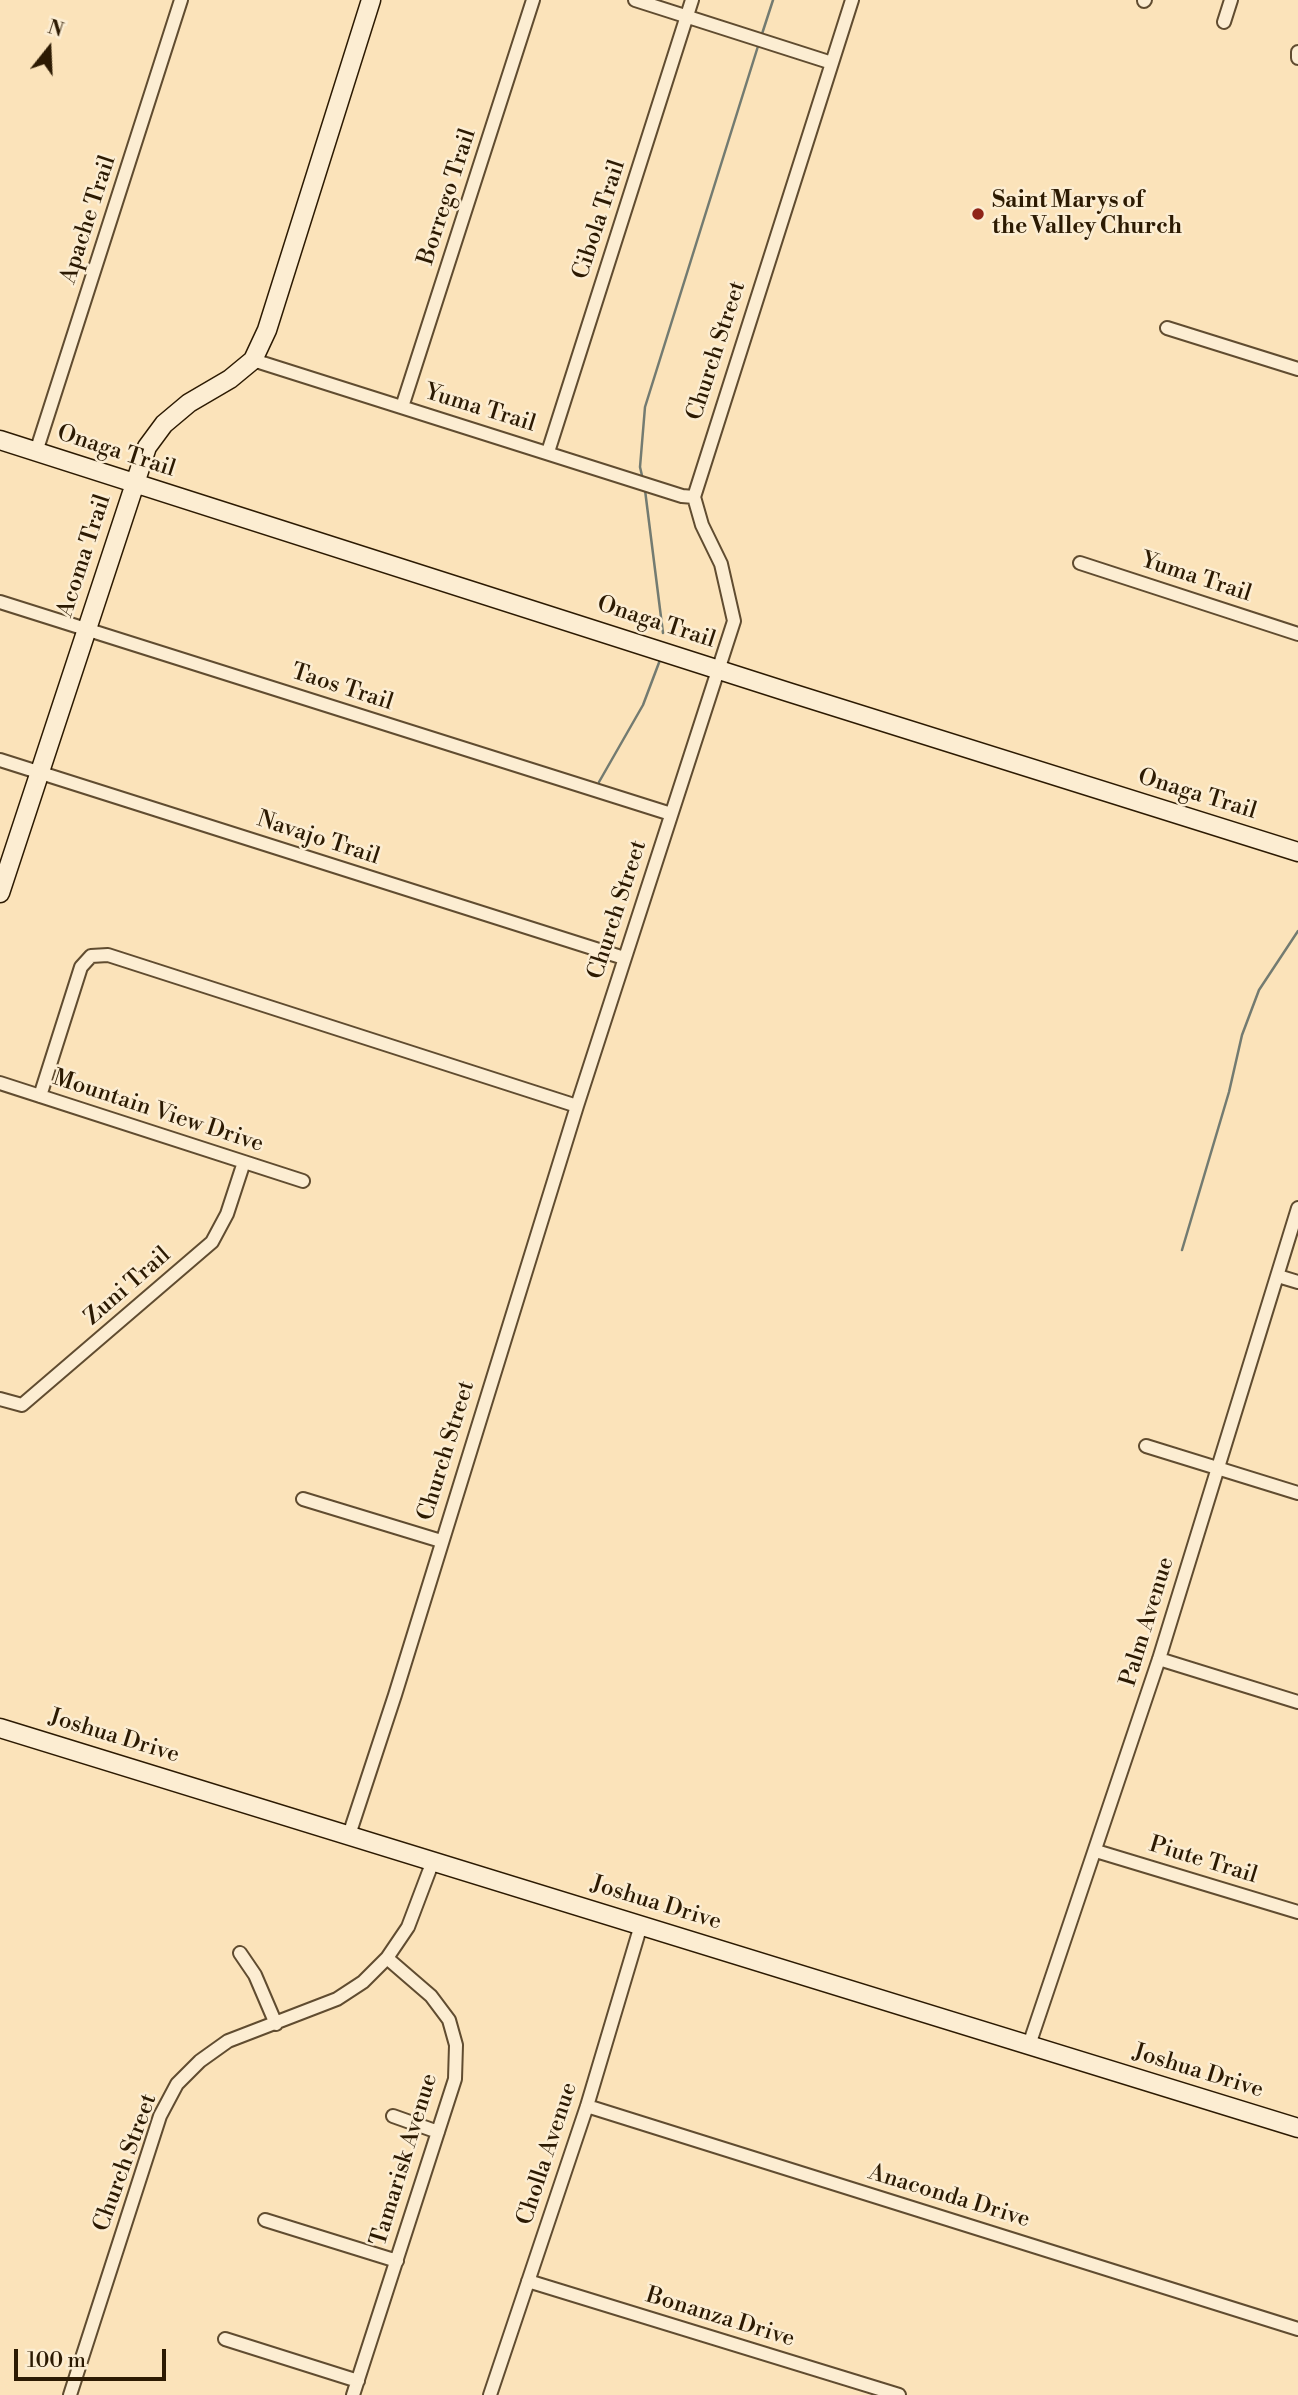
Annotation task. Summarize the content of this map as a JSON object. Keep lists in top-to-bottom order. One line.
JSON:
{"streets":{"street":["Borrego Trail","Apache Trail","Cibola Trail","Church Street","Yuma Trail","Onaga Trail","Acoma Trail","Taos Trail","Navajo Trail","Mountain View Drive","Zuni Trail","Palm Avenue","Joshua Drive","Piute Trail","Cholla Avenue","Tamarisk Avenue","Anaconda Drive","Bonanza Drive"]},"crossings":[["Borrego Trail","Yuma Trail"],["Apache Trail","Onaga Trail"],["Cibola Trail","Yuma Trail"],["Church Street","Yuma Trail"],["Church Street","Onaga Trail"],["Church Street","Taos Trail"],["Church Street","Navajo Trail"],["Church Street","Joshua Drive"],["Church Street","Tamarisk Avenue"],["Yuma Trail","Acoma Trail"],["Onaga Trail","Acoma Trail"],["Acoma Trail","Taos Trail"],["Acoma Trail","Navajo Trail"],["Mountain View Drive","Zuni Trail"],["Palm Avenue","Joshua Drive"],["Palm Avenue","Piute Trail"],["Joshua Drive","Cholla Avenue"],["Cholla Avenue","Anaconda Drive"],["Cholla Avenue","Bonanza Drive"]],"places":["Saint Marys of the Valley Church"],"scale_bar":"100 m","north":"top"}
